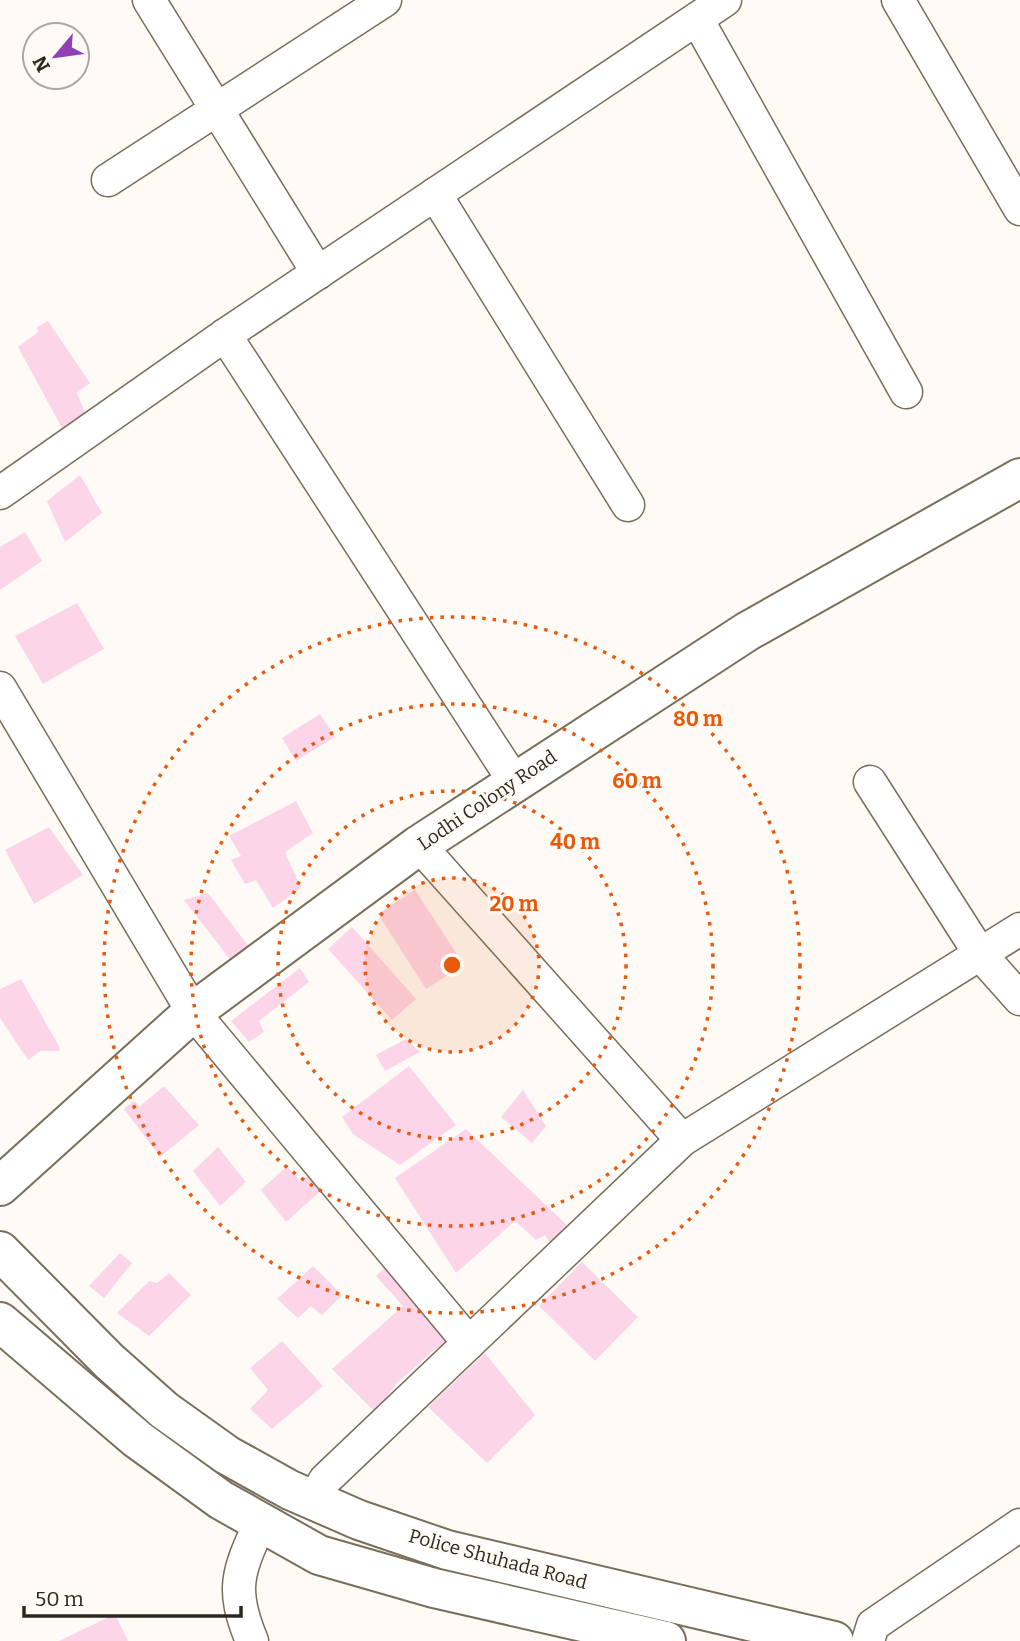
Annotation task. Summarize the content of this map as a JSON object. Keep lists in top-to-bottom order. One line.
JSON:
{"streets":{"main road":["Lodhi Colony Road","Police Shuhada Road"]},"scale_bar":"50 m","north":"bottom left","rings":["80 m","60 m","40 m","20 m"]}
